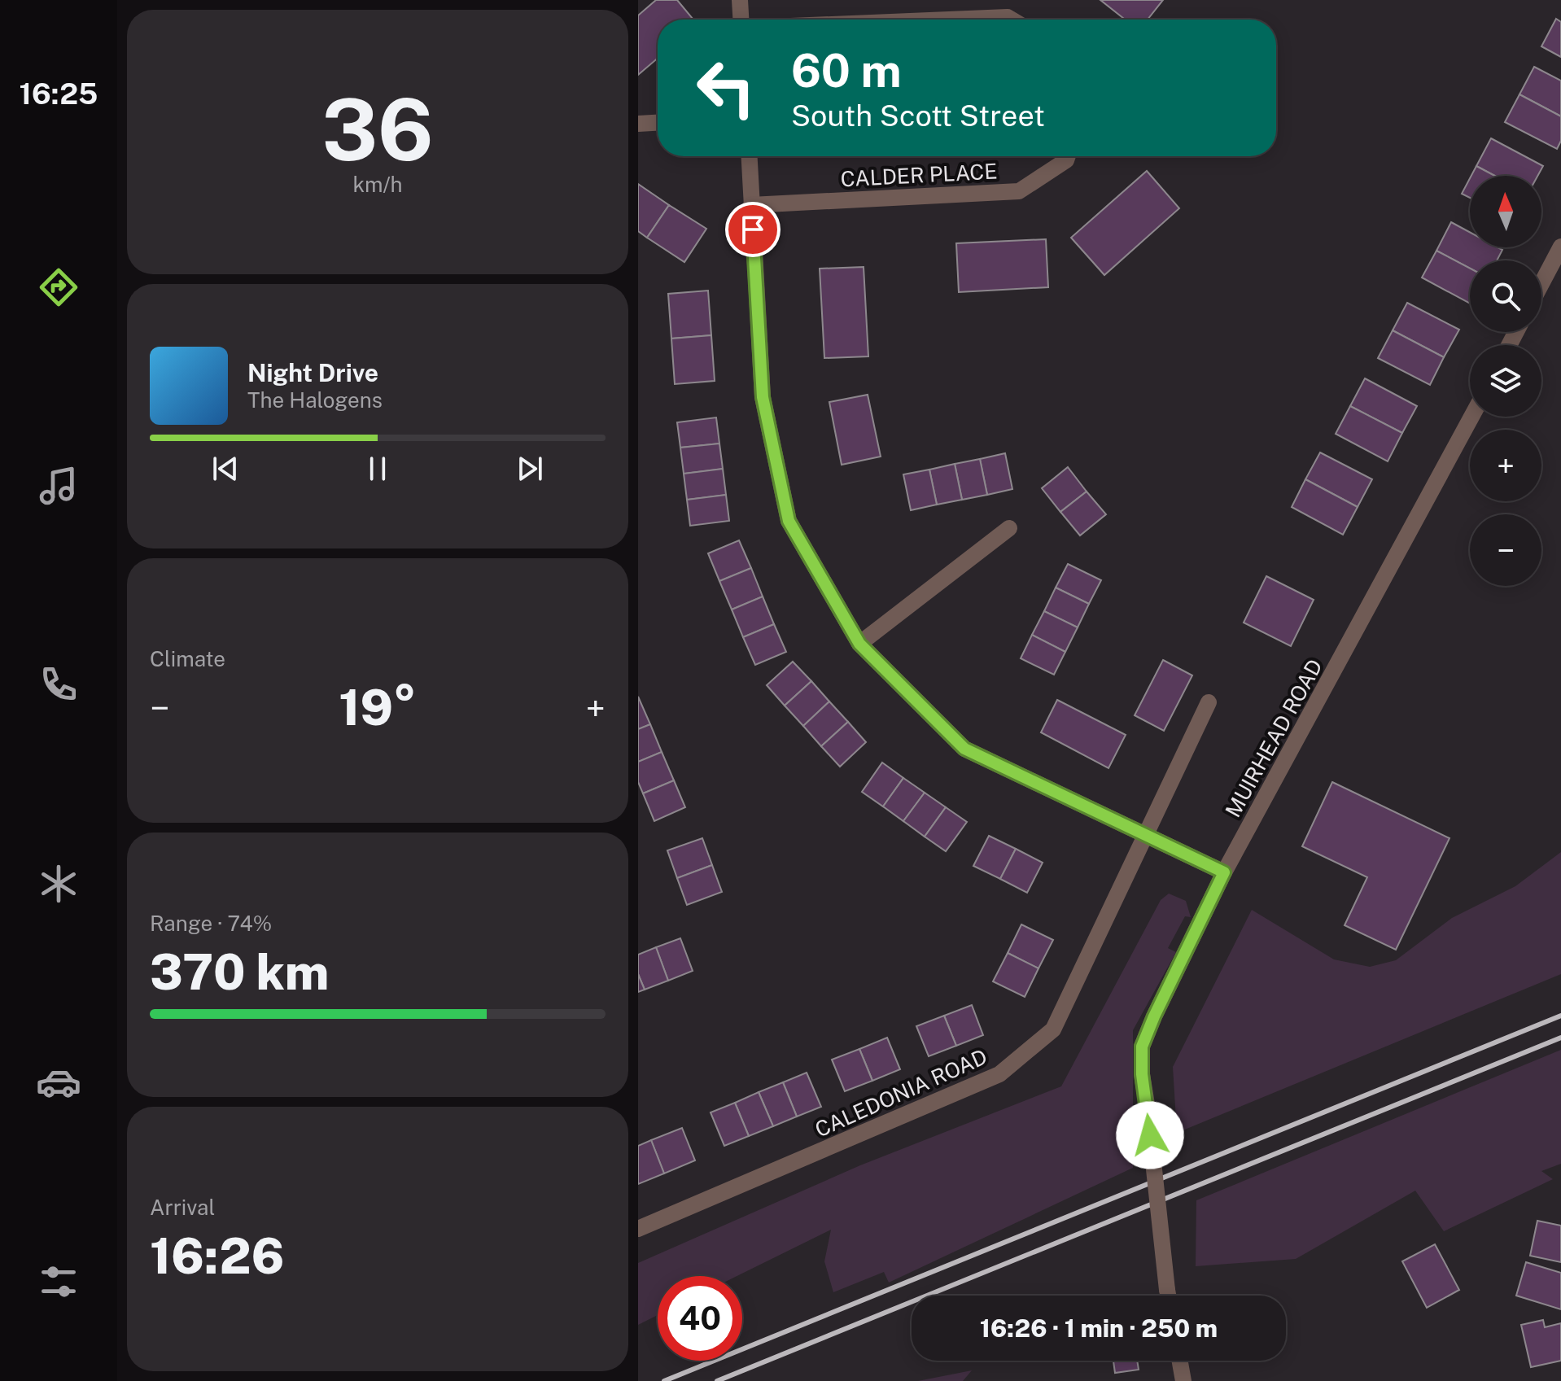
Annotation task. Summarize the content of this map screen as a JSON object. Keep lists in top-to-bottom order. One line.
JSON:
{"streets":{"street":["CALDER PLACE","MUIRHEAD ROAD","CALEDONIA ROAD"]},"north":"top","page":{"tabs":"16:25","tile":[["36","km/h"],"Climate",["Range · 74%","370 km"],["Arrival","16:26"]],"turn":["60 m","South Scott Street"],"map_buttons":["+","−"],"song":["Night Drive","The Halogens"],"heat":["−","19°","+"],"limit":"40","trip":"16:26 · 1 min · 250 m"}}
